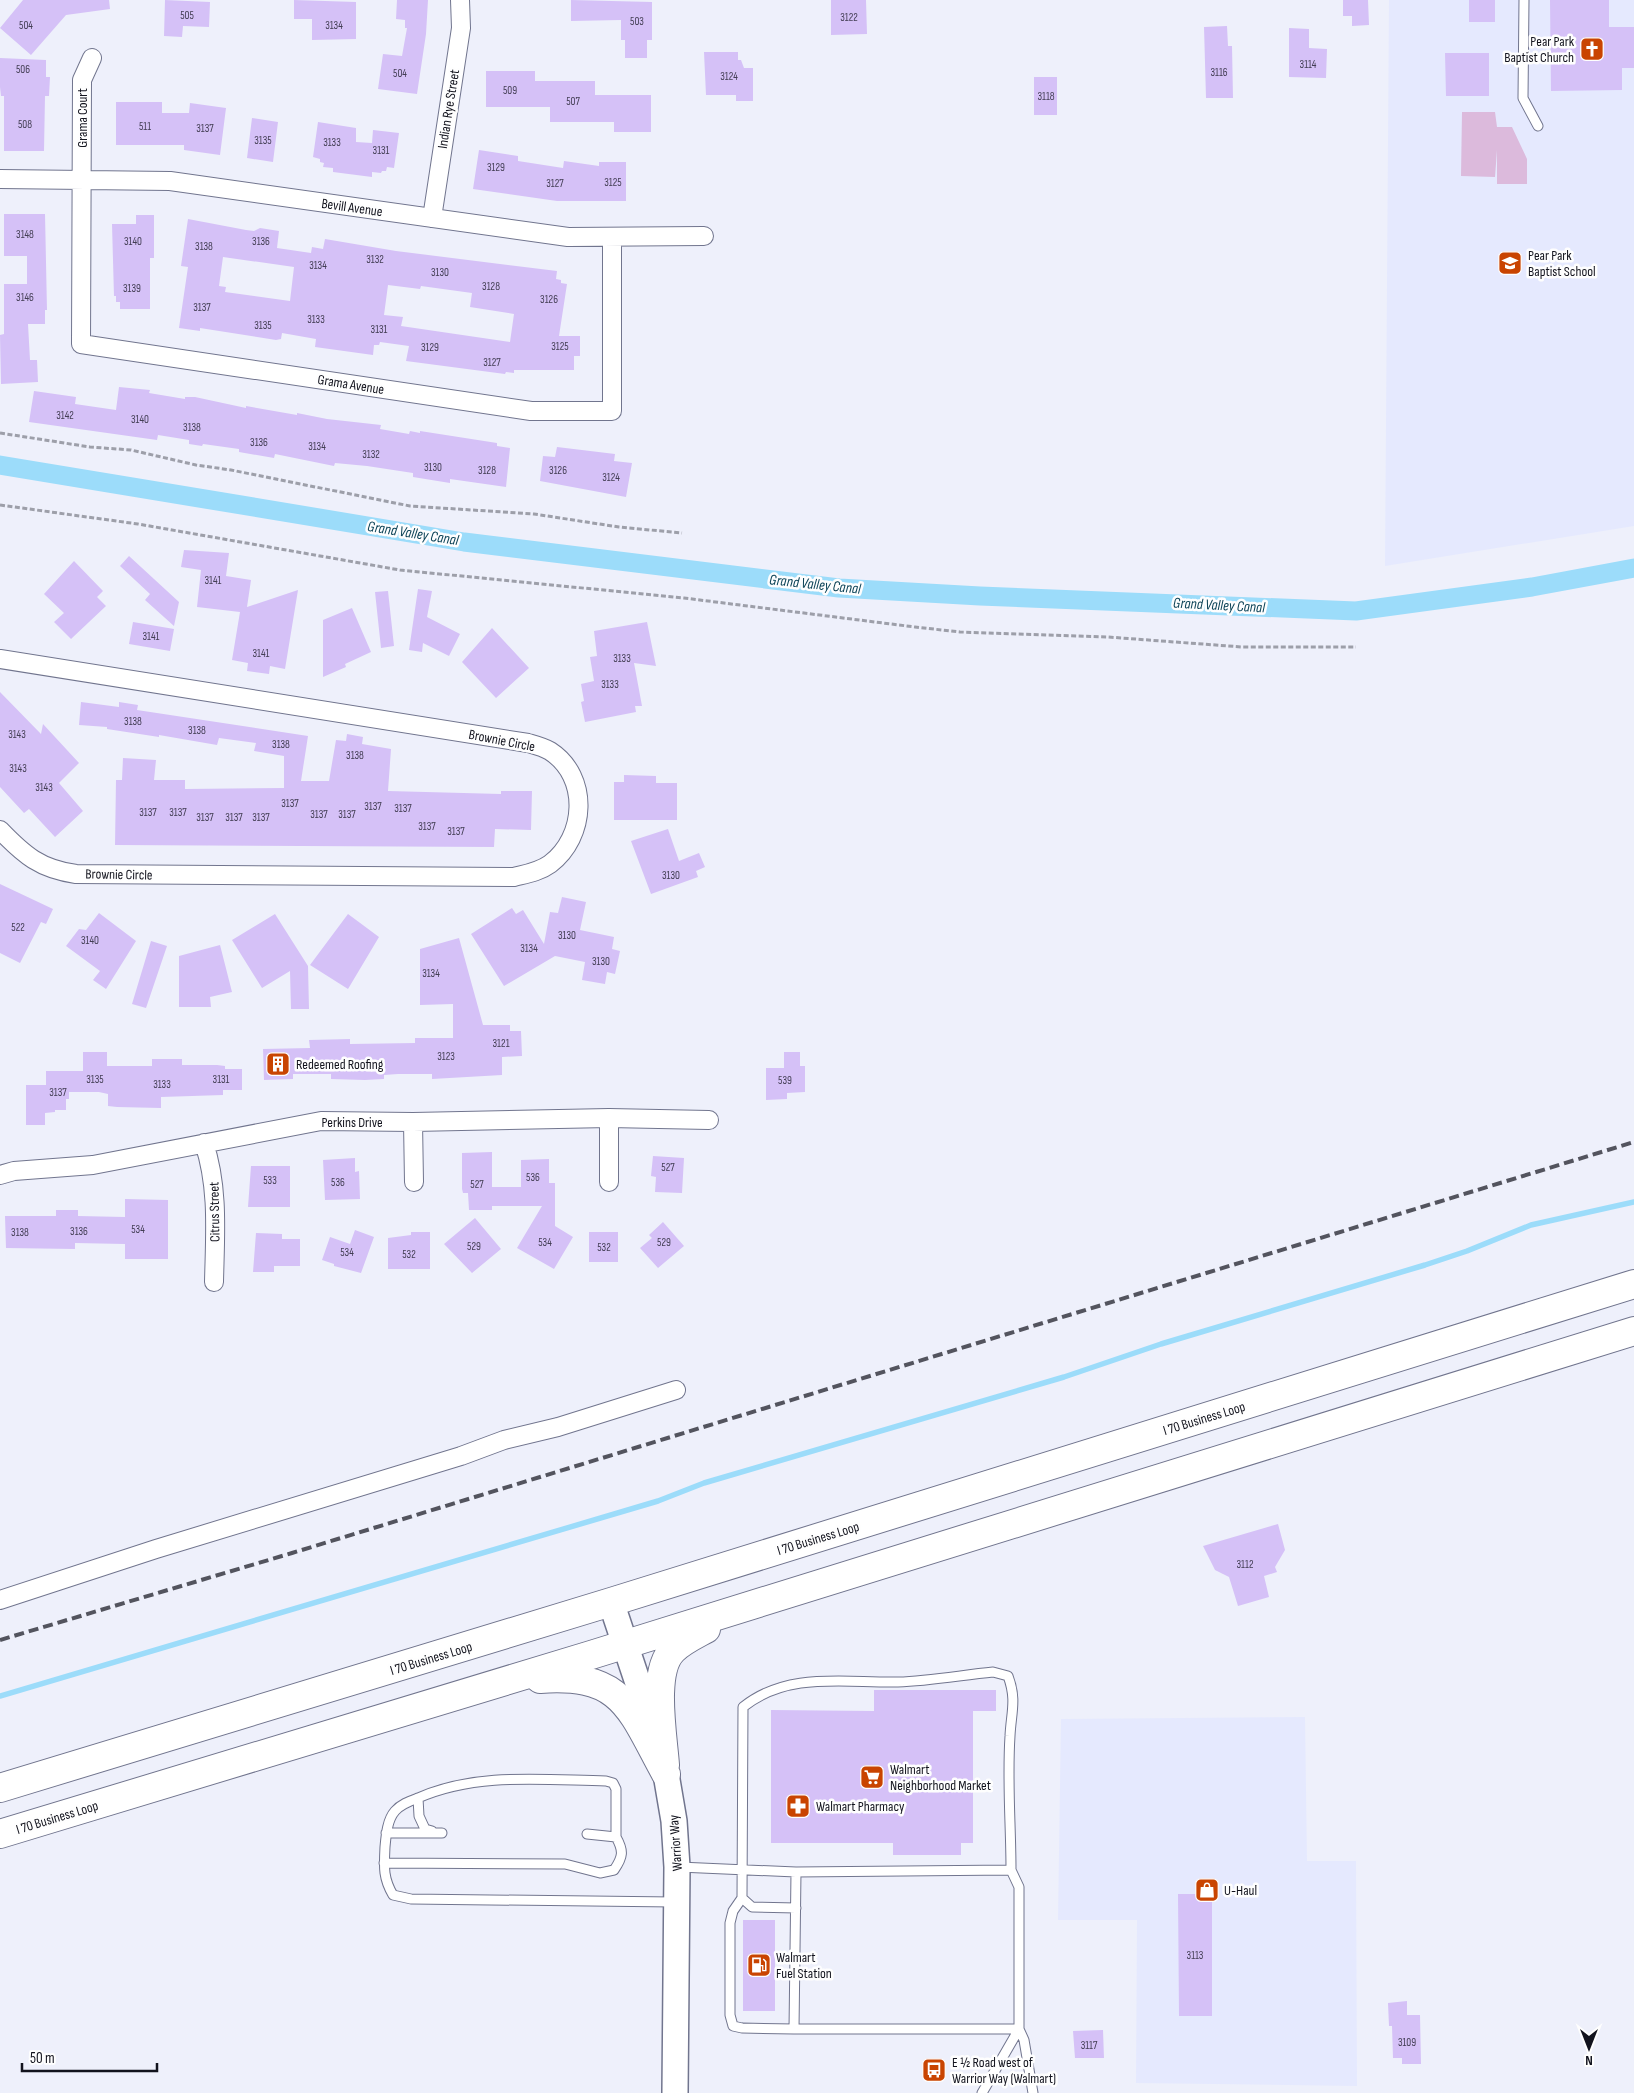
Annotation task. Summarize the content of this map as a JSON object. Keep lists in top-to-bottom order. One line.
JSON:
{"streets":{"main road":["I 70 Business Loop","Warrior Way"],"street":["Indian Rye Street","Grama Court","Bevill Avenue","Grama Avenue","Brownie Circle","Perkins Drive","Citrus Street"]},"crossings":[["Indian Rye Street","Bevill Avenue"],["Grama Court","Bevill Avenue"],["Grama Court","Grama Avenue"],["Bevill Avenue","Grama Avenue"],["Perkins Drive","Citrus Street"],["I 70 Business Loop","Warrior Way"]],"water":["Grand Valley Canal"],"places":{"church":["Pear Park Baptist Church"],"school or university":["Pear Park Baptist School"],"building":["Redeemed Roofing"],"supermarket":["Walmart Neighborhood Market"],"pharmacy":["Walmart Pharmacy"],"shop":["U-Haul"],"fuel station":["Walmart Fuel Station"],"bus stop":["E ½ Road west of Warrior Way (Walmart)"]},"house_numbers":["505","3122","503","504","3134","3114","506","3116","504","3124","509","3118","507","508","511","3137","3135","3133","3131","3129","3125","3127","3148","3140","3136","3138","3132","3134","3130","3128","3139","3146","3126","3137","3133","3135","3131","3125","3129","3127","3142","3140","3138","3136","3134","3132","3130","3128","3126","3124","3141","3141","3141","3133","3133","3138","3138","3143","3138","3138","3143","3143","3137","3137","3137","3137","3137","3137","3137","3137","3137","3137","3137","3137","3130","522","3130","3140","3134","3130","3134","3121","3123","3135","3131","539","3133","3137","527","536","533","536","527","534","3136","3138","534","529","529","532","534","532","3112","3113","3109","3117"],"scale_bar":"50 m","north":"bottom"}
